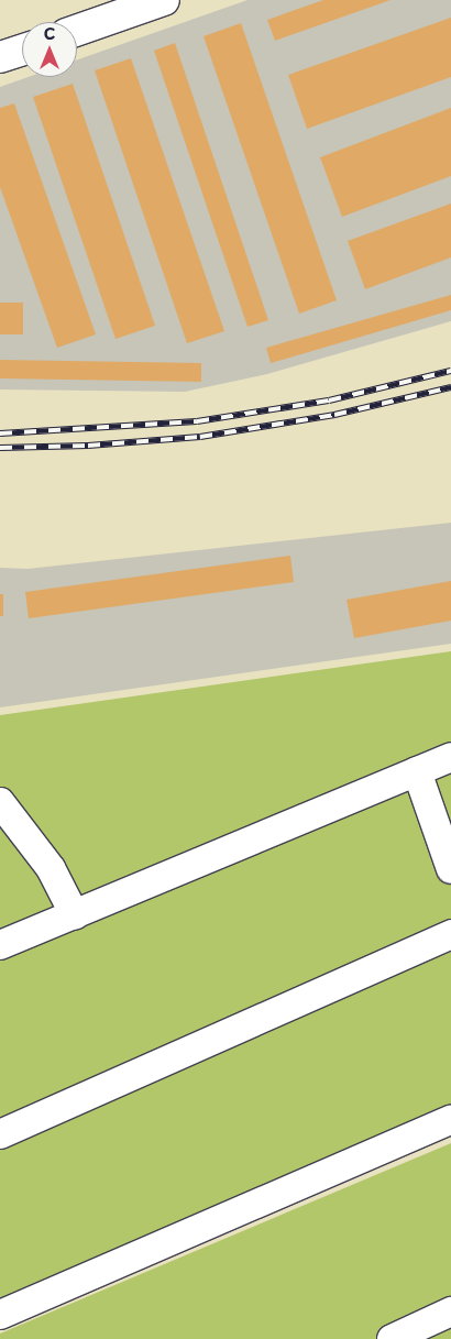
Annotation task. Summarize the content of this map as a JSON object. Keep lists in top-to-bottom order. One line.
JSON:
{"north":"top"}
